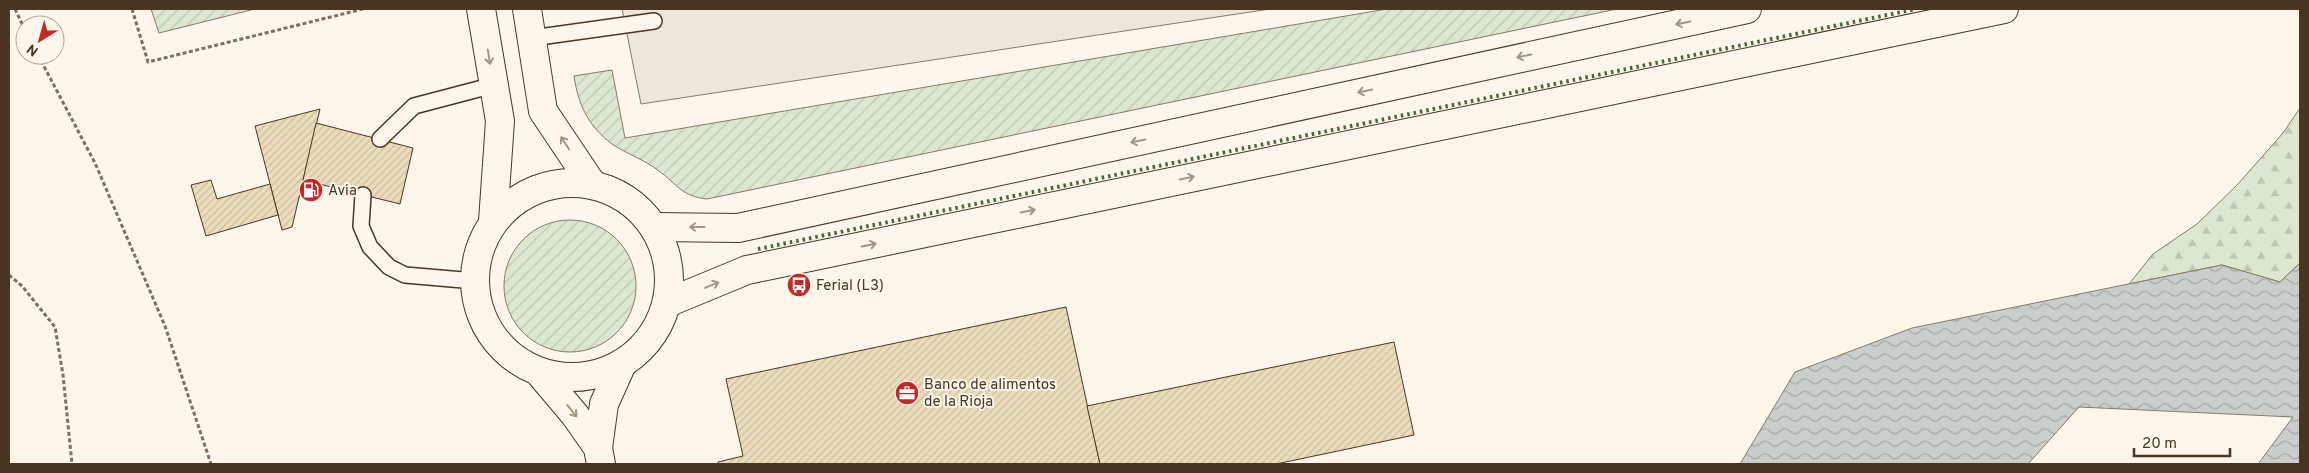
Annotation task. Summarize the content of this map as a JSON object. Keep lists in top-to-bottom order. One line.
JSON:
{"places":{"fuel station":["Avia"],"bus stop":["Ferial (L3)"],"office":["Banco de alimentos de la Rioja"]},"scale_bar":"20 m","north":"bottom left"}
